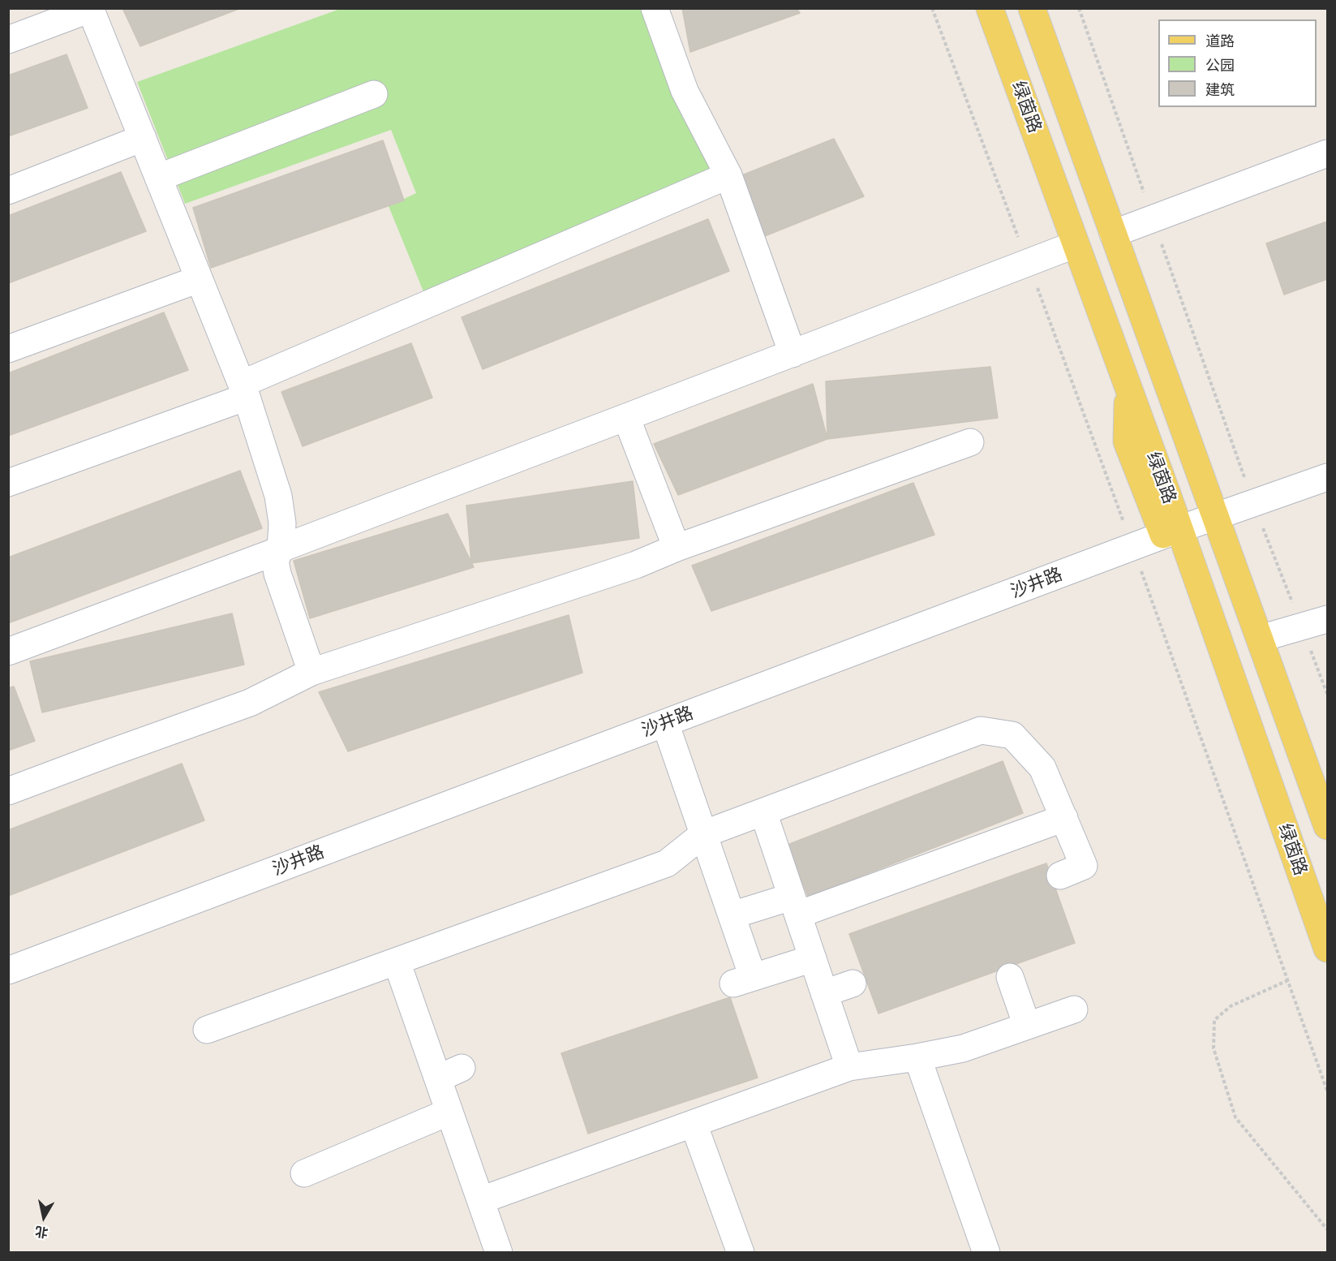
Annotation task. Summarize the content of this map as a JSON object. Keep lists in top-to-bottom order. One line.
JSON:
{"streets":{"main road":["绿茵路"],"street":["沙井路"]},"crossings":[["绿茵路","沙井路"]],"legend":["道路","公园","建筑"],"north":"bottom"}
